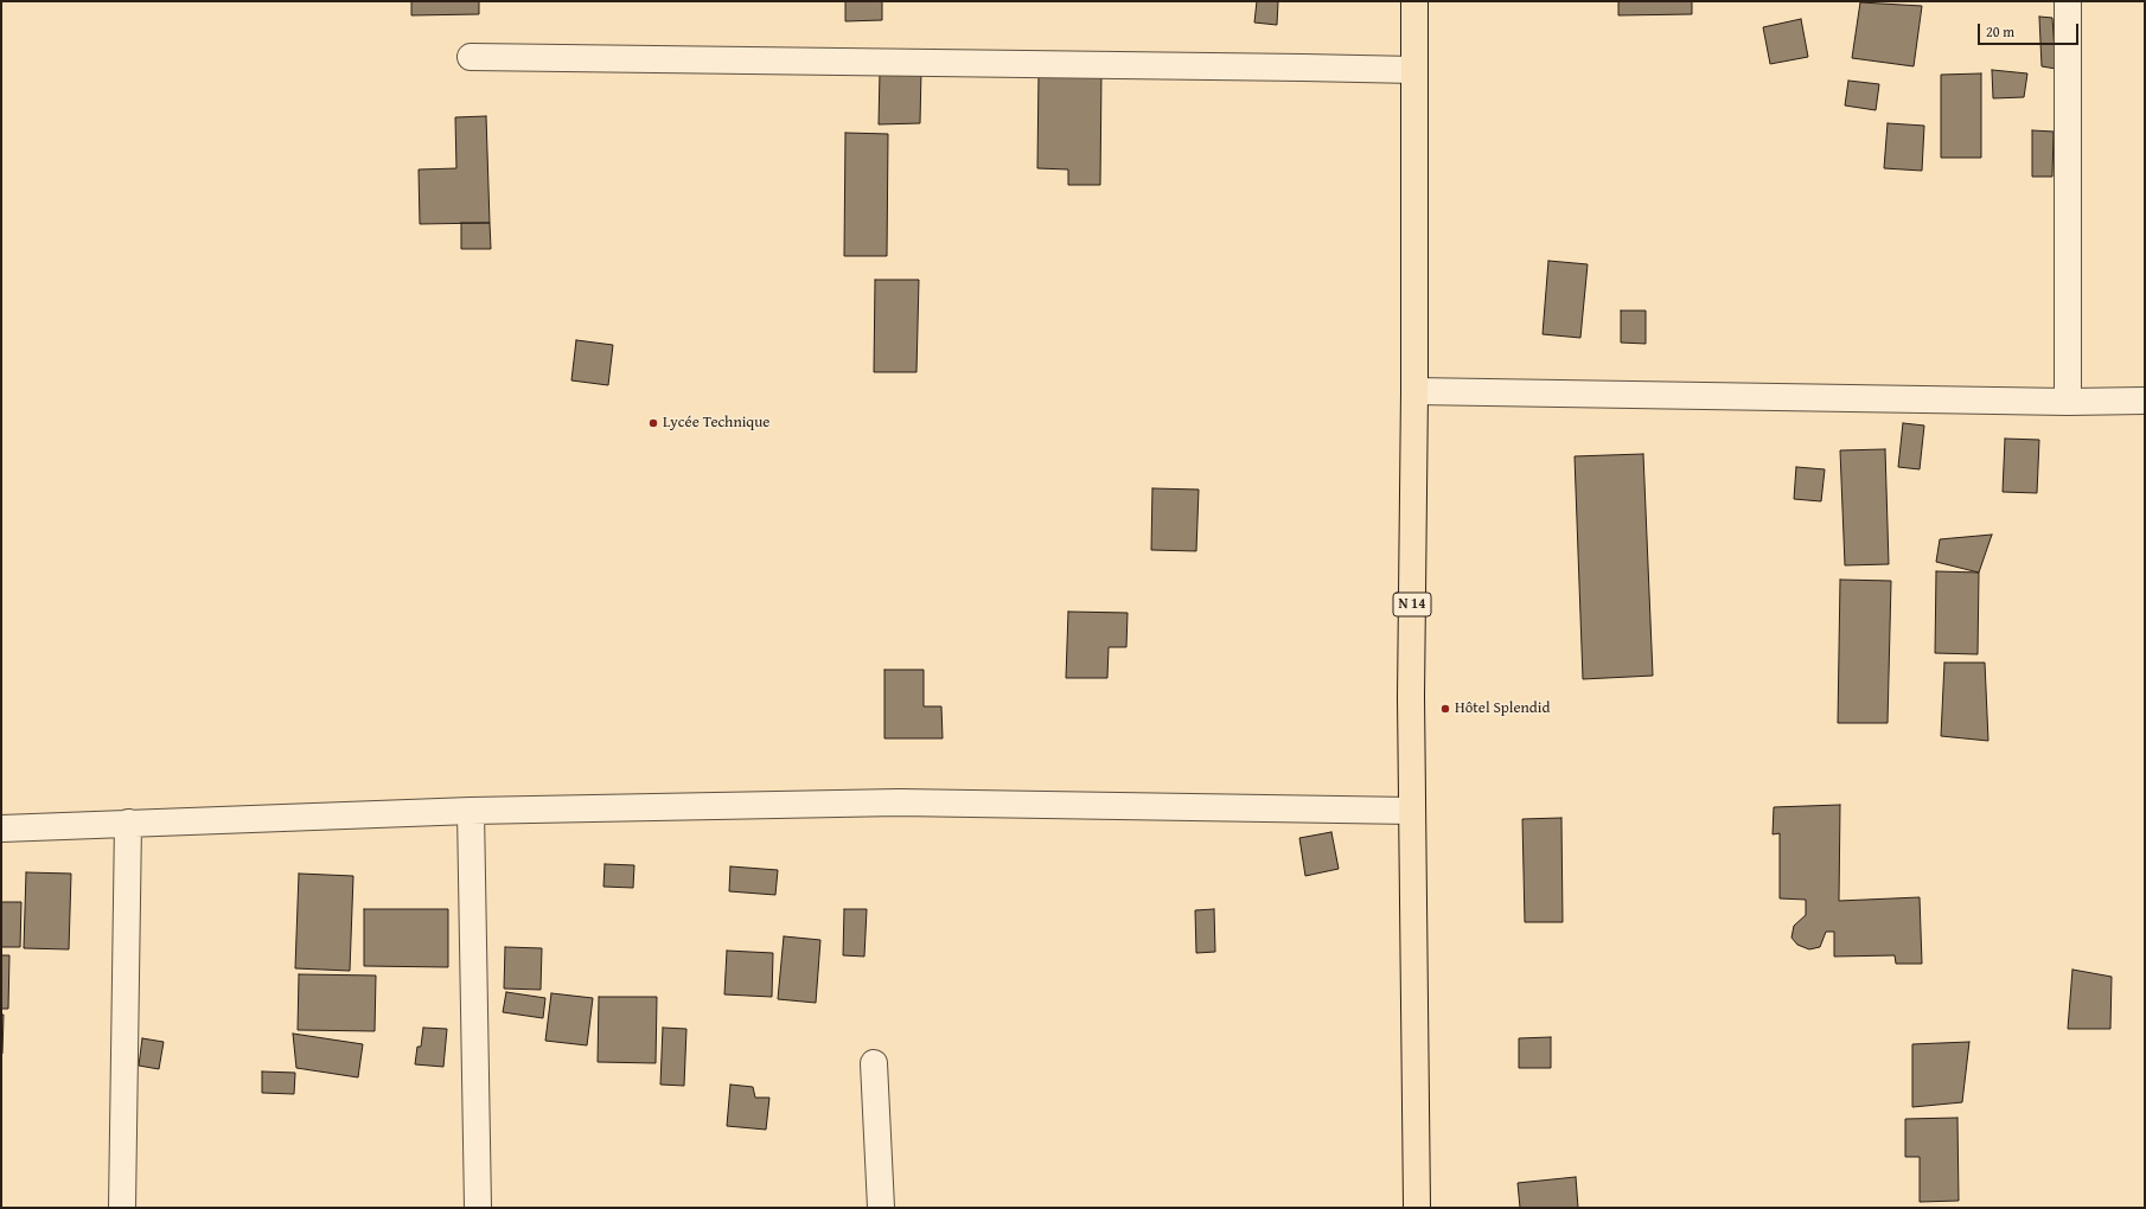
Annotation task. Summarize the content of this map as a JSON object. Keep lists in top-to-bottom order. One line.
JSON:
{"streets":{"main road":["N 14"]},"places":["Lycée Technique","Hôtel Splendid"],"scale_bar":"20 m"}
